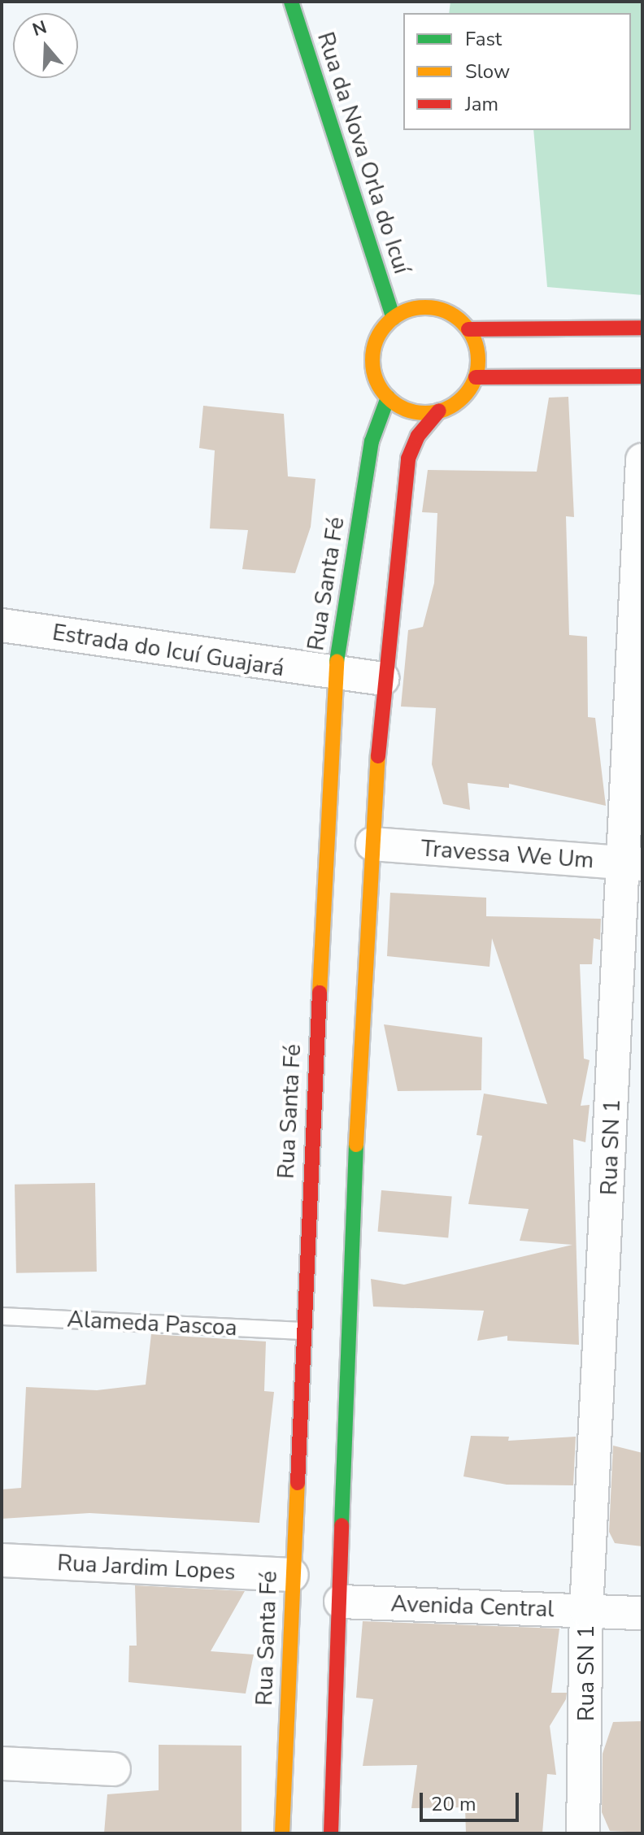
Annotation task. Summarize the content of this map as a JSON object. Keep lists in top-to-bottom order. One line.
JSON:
{"streets":{"street":["Rua da Nova Orla do Icuí","Rua Santa Fé","Estrada do Icuí Guajará","Travessa We Um","Rua SN 1","Rua Jardim Lopes","Avenida Central"],"lane":["Alameda Pascoa"]},"crossings":[["Rua da Nova Orla do Icuí","Rua Santa Fé"],["Rua Santa Fé","Estrada do Icuí Guajará"],["Rua Santa Fé","Alameda Pascoa"],["Rua Santa Fé","Rua Jardim Lopes"],["Travessa We Um","Rua SN 1"],["Rua SN 1","Avenida Central"]],"legend":["Fast","Slow","Jam"],"scale_bar":"20 m","north":"top"}
